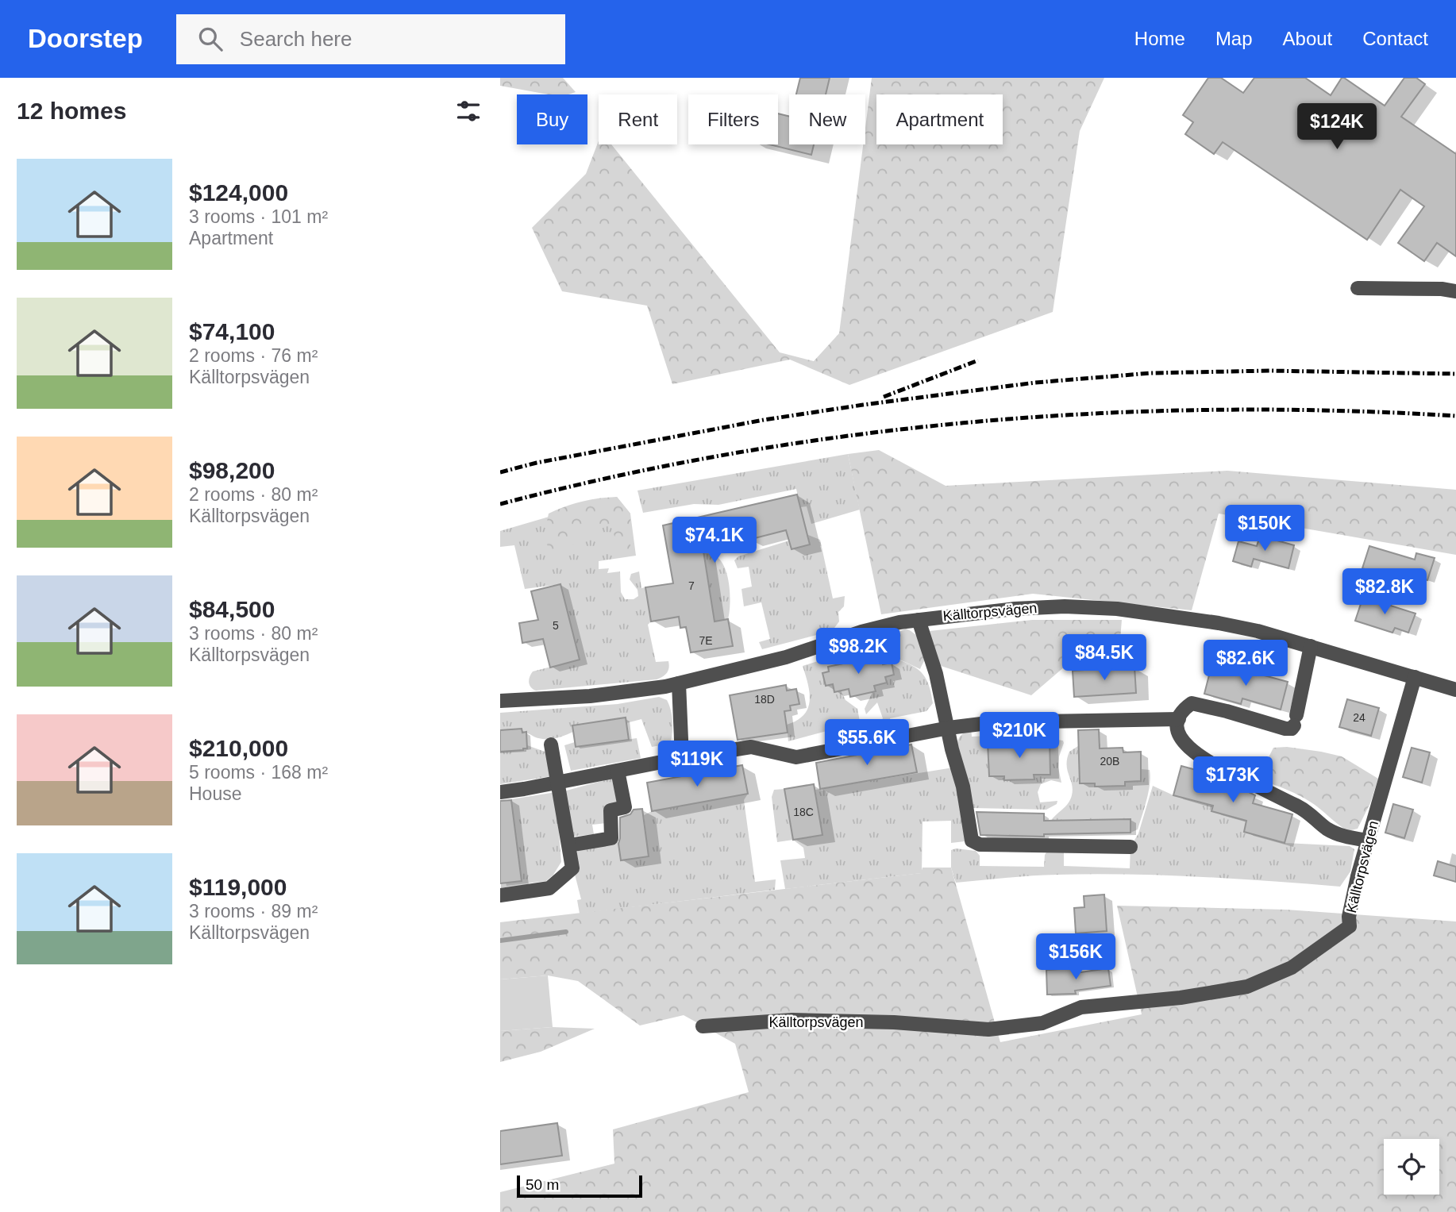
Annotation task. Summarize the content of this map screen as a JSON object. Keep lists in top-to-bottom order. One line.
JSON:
{"streets":{"street":["Källtorpsvägen"]},"house_numbers":["7","5","7E","18D","24","20B","18C"],"scale_bar":"50 m","page":{"header":"Doorstep","search":"Search here","nav":["Home","Map","About","Contact"],"heading":"12 homes","chip":["Buy","Rent","Filters","New","Apartment"],"price":["$124K","$150K","$74.1K","$82.8K","$98.2K","$84.5K","$82.6K","$210K","$55.6K","$119K","$173K","$156K"],"list":[{"name":"$124,000","note":"3 rooms · 101 m² · Apartment"},{"name":"$74,100","note":"2 rooms · 76 m² · Källtorpsvägen"},{"name":"$98,200","note":"2 rooms · 80 m² · Källtorpsvägen"},{"name":"$84,500","note":"3 rooms · 80 m² · Källtorpsvägen"},{"name":"$210,000","note":"5 rooms · 168 m² · House"},{"name":"$119,000","note":"3 rooms · 89 m² · Källtorpsvägen"}],"scale":"50 m"}}
